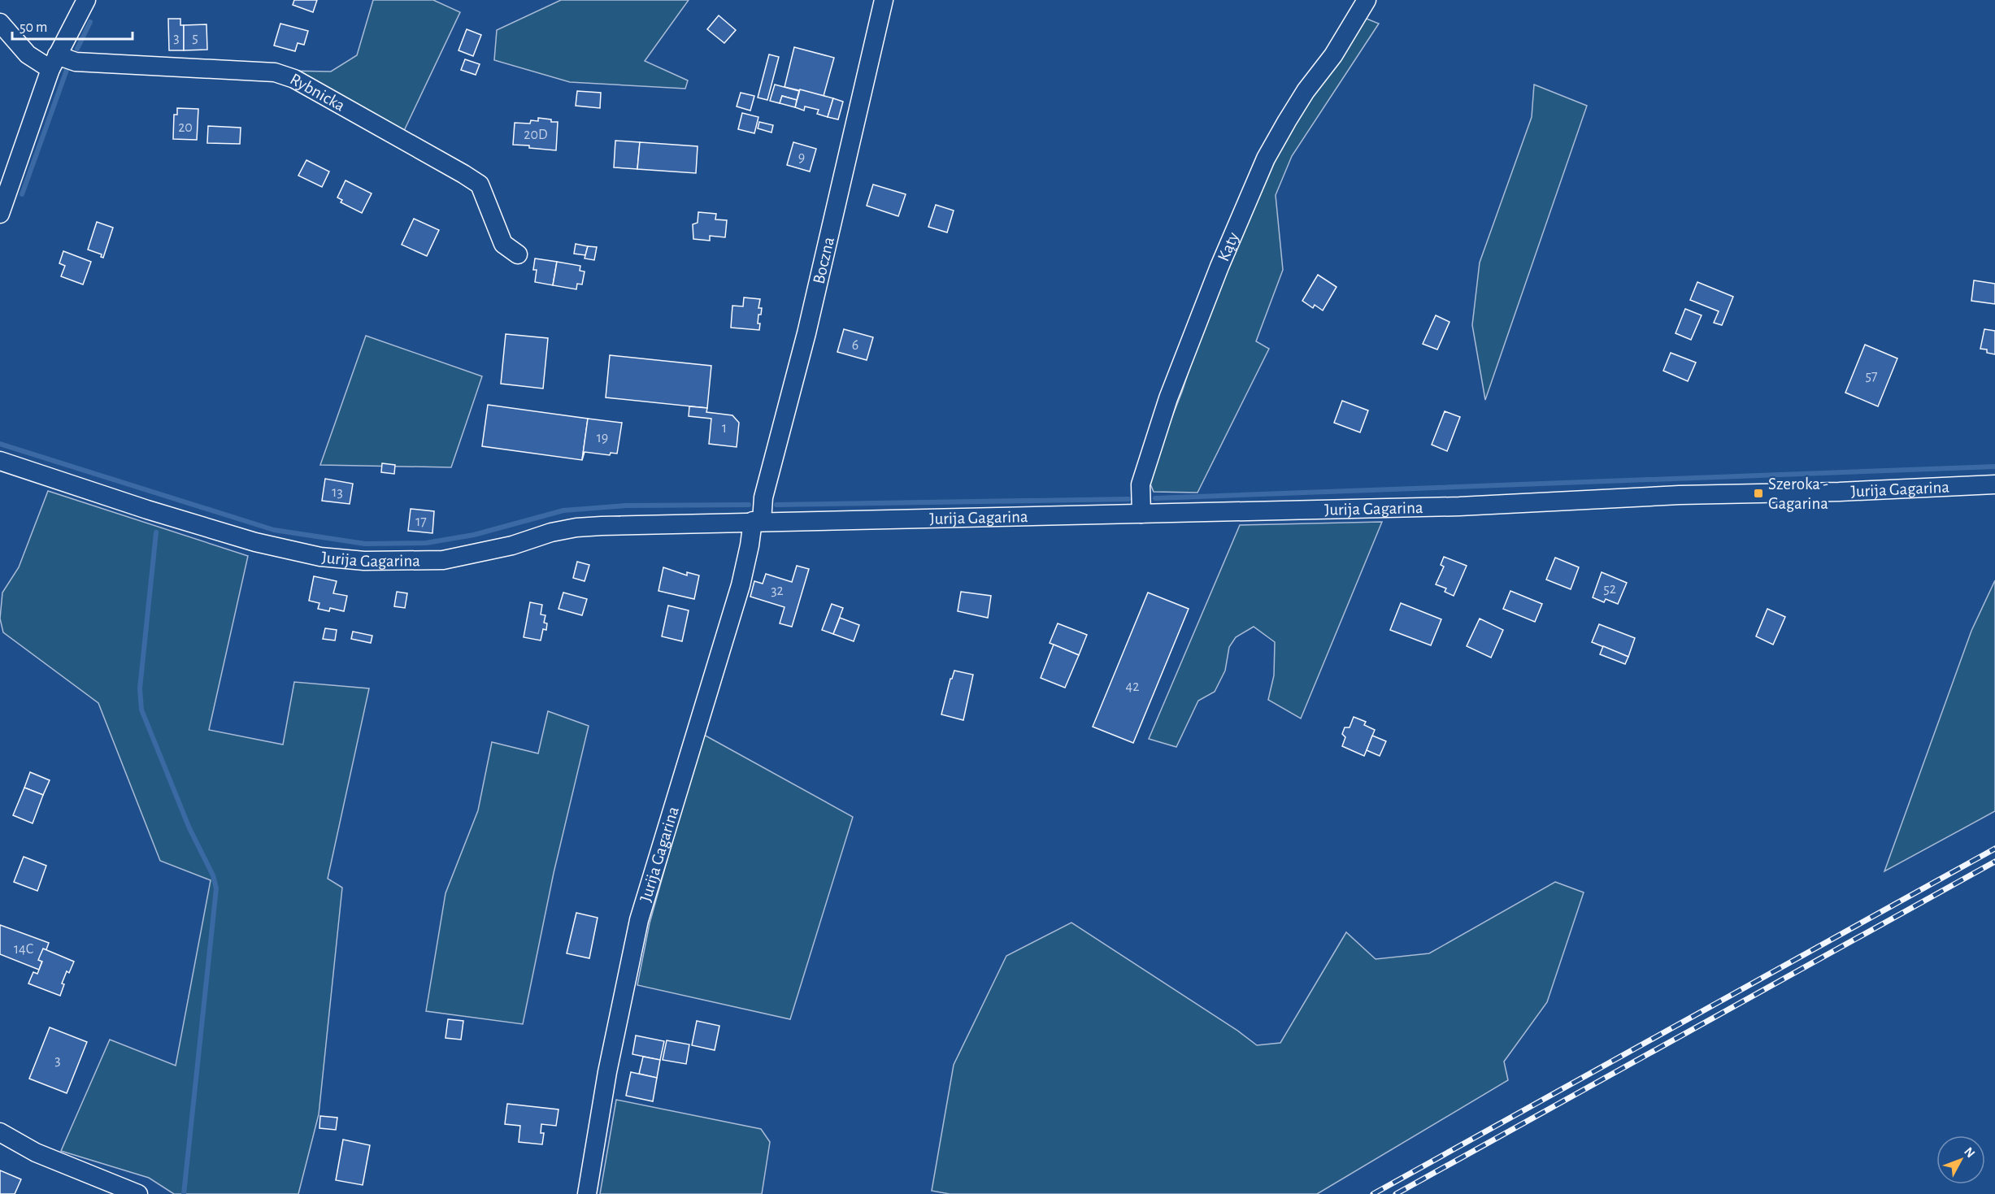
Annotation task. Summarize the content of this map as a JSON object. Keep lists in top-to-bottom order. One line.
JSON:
{"streets":{"street":["Rybnicka","Kąty","Boczna","Jurija Gagarina"]},"crossings":[["Kąty","Jurija Gagarina"],["Boczna","Jurija Gagarina"]],"places":{"transit":["Szeroka - Gagarina"]},"house_numbers":["3","5","20","20D","9","6","57","1","19","13","17","52","32","42","14C","3"],"scale_bar":"50 m","north":"top right"}
